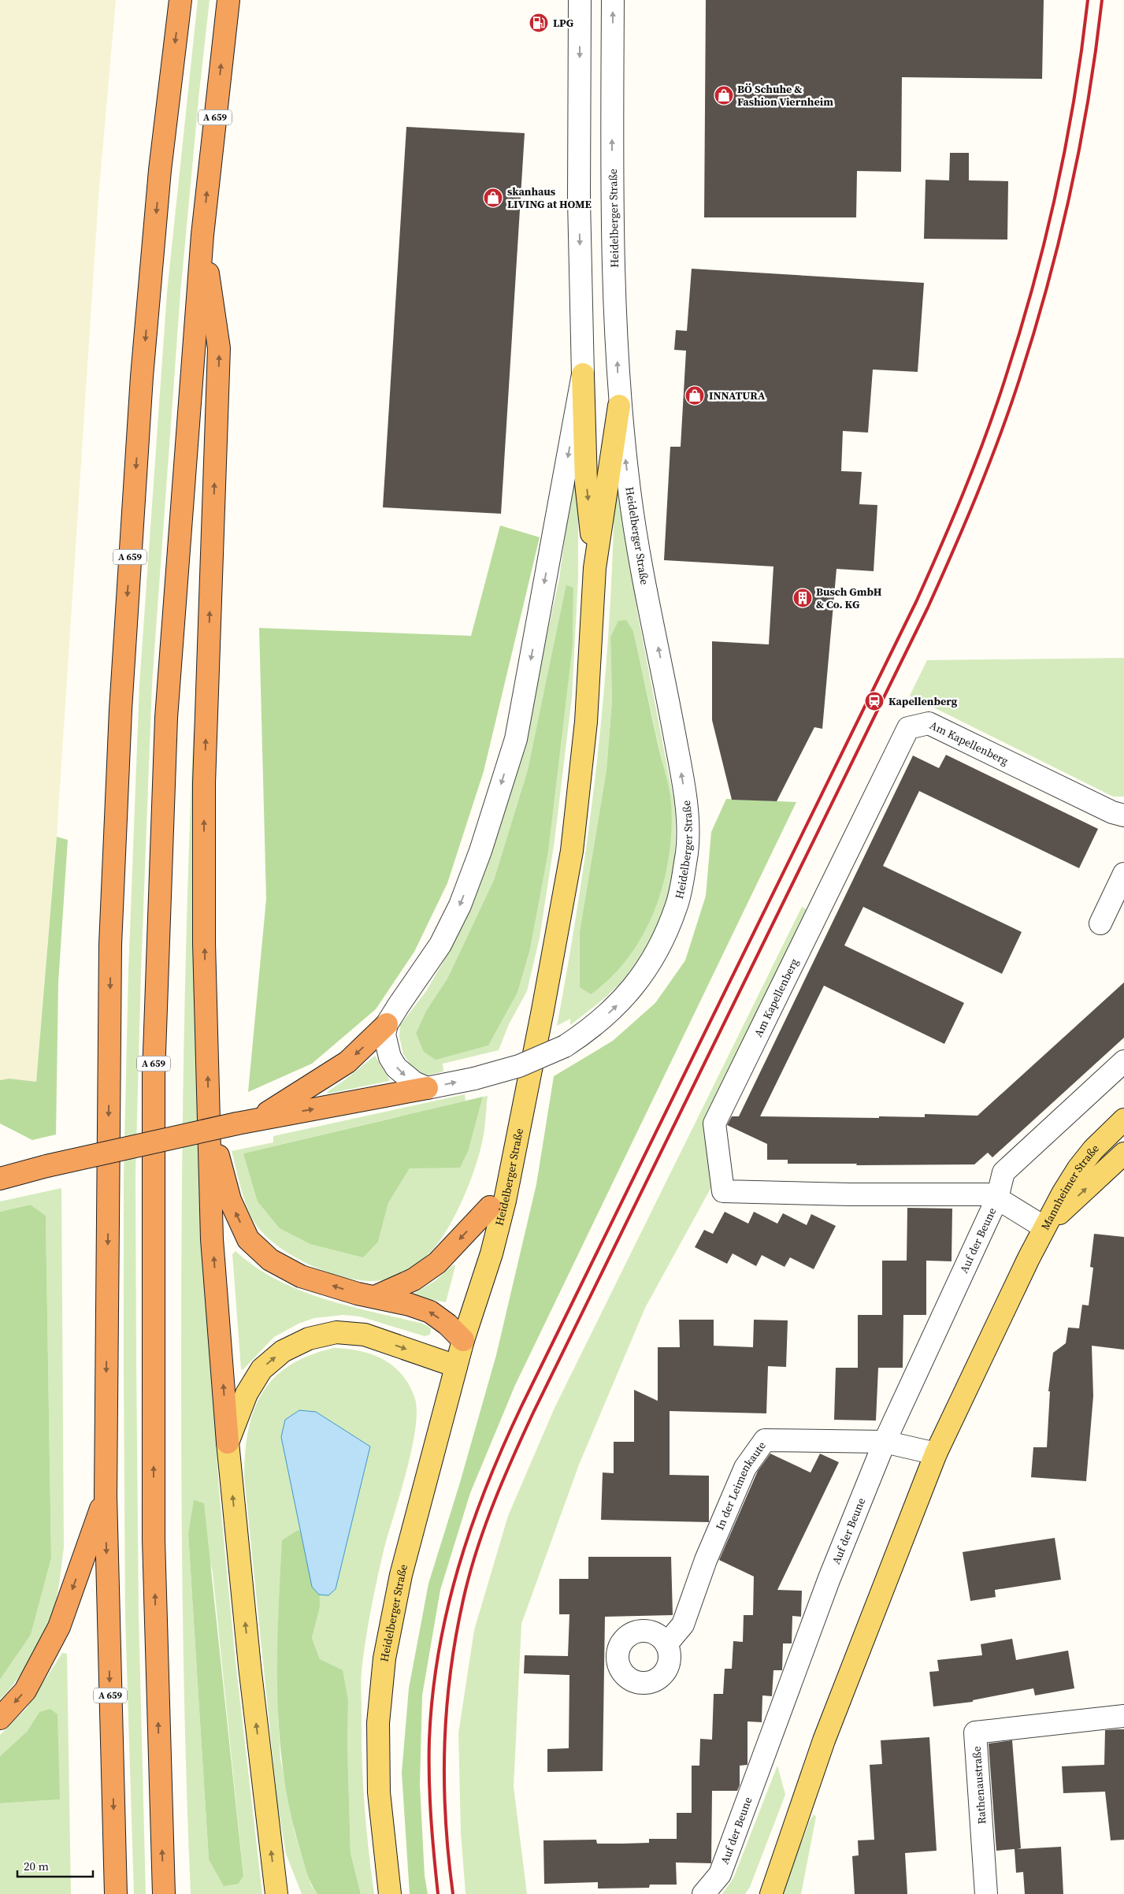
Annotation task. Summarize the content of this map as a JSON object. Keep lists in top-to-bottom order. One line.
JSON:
{"streets":{"highway":["A 659"],"main road":["Heidelberger Straße","Mannheimer Straße"],"street":["Am Kapellenberg","Auf der Beune","In der Leimenkaute","Rathenaustraße"]},"crossings":[["Am Kapellenberg","Mannheimer Straße"],["Am Kapellenberg","Auf der Beune"],["Auf der Beune","In der Leimenkaute"]],"places":{"fuel station":["LPG"],"shop":["BÖ Schuhe & Fashion Viernheim","skanhaus LIVING at HOME","INNATURA"],"building":["Busch GmbH & Co. KG"],"station":["Kapellenberg"]},"scale_bar":"20 m"}
